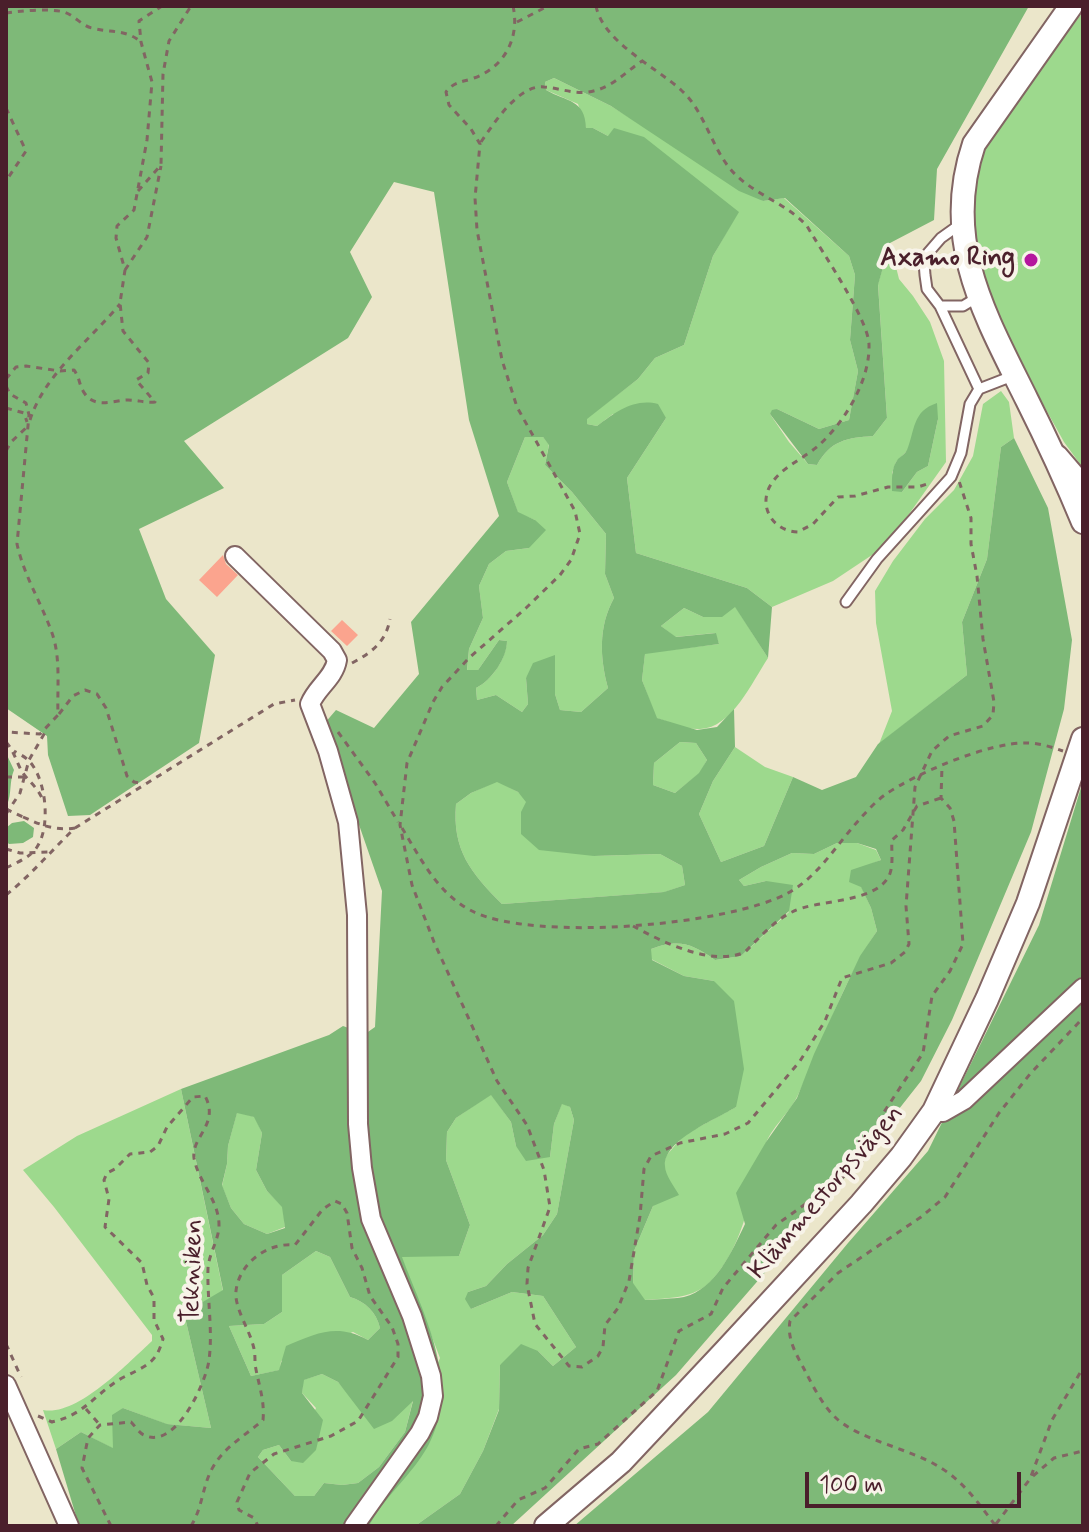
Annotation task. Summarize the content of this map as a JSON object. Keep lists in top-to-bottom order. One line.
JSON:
{"streets":{"street":["Klämmestorpsvägen"],"path":["Tekniken"]},"places":["Axamo Ring"],"scale_bar":"100 m"}
